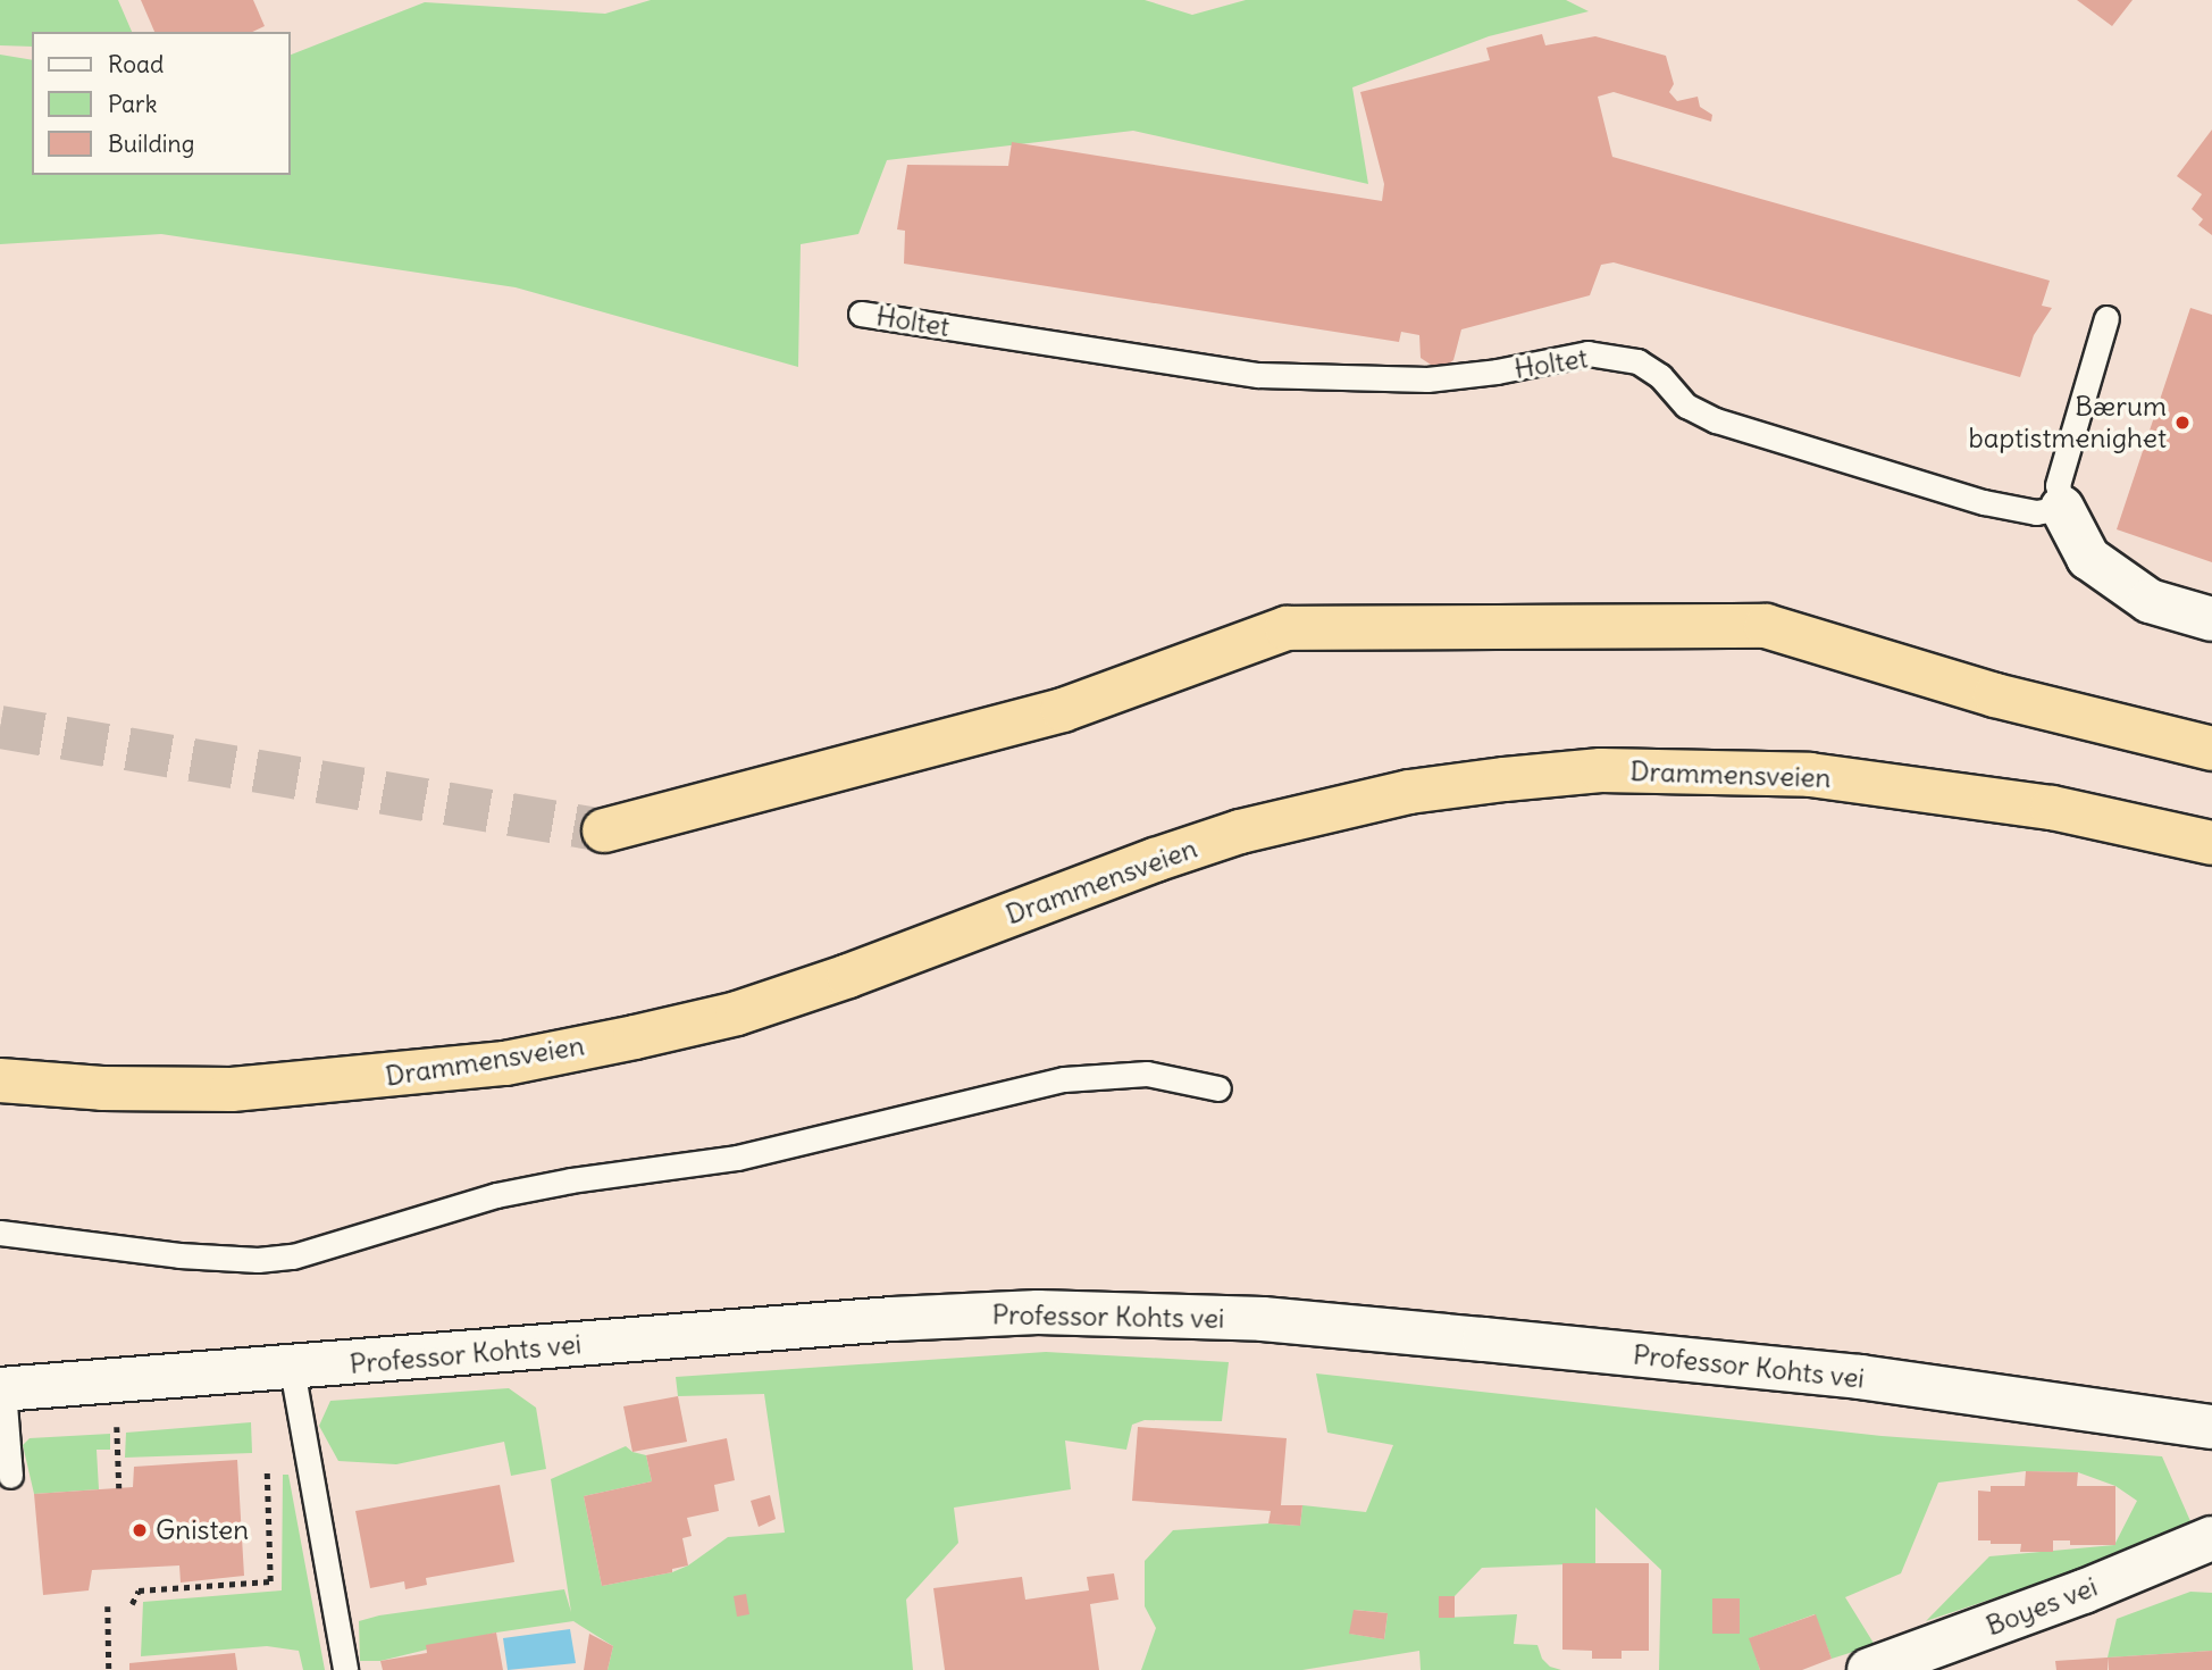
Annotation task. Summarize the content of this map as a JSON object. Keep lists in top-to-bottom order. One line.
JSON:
{"streets":{"highway":["Drammensveien"],"main road":["Professor Kohts vei","Boyes vei"],"lane":["Holtet"]},"places":["Bærum baptistmenighet","Gnisten"],"legend":["Road","Park","Building"]}
